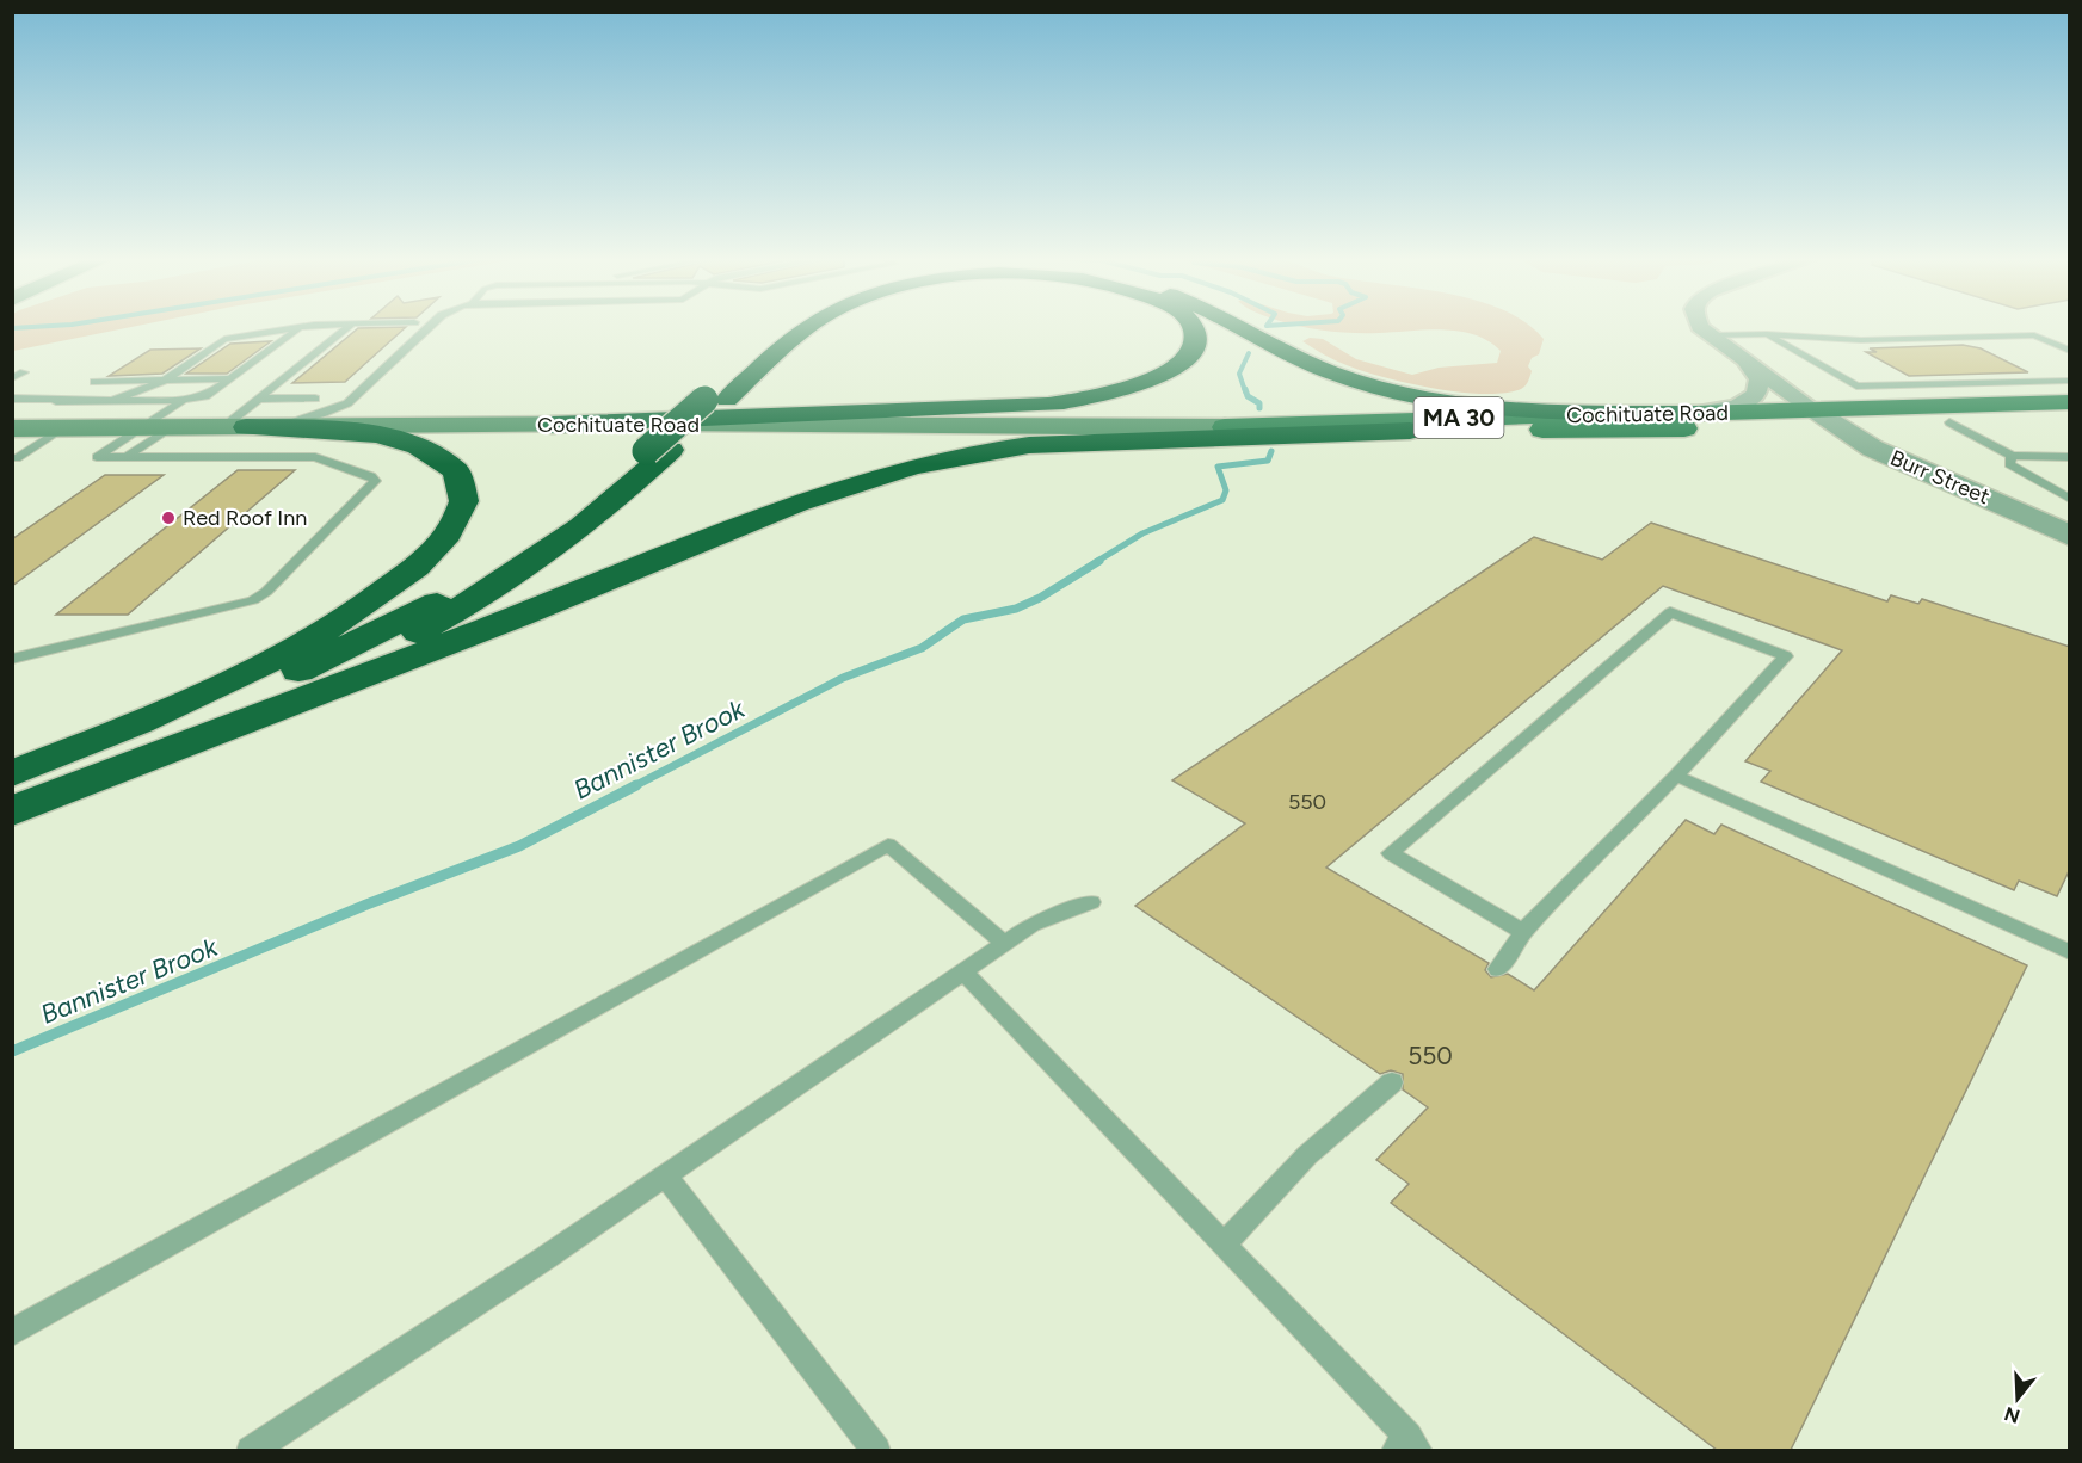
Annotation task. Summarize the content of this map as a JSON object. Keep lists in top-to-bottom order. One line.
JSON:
{"streets":{"main road":["Cochituate Road","MA 30"],"street":["Burr Street"]},"crossings":[["Cochituate Road","Burr Street"]],"water":["Bannister Brook"],"places":["Red Roof Inn"],"house_numbers":["550","550"],"north":"bottom"}
